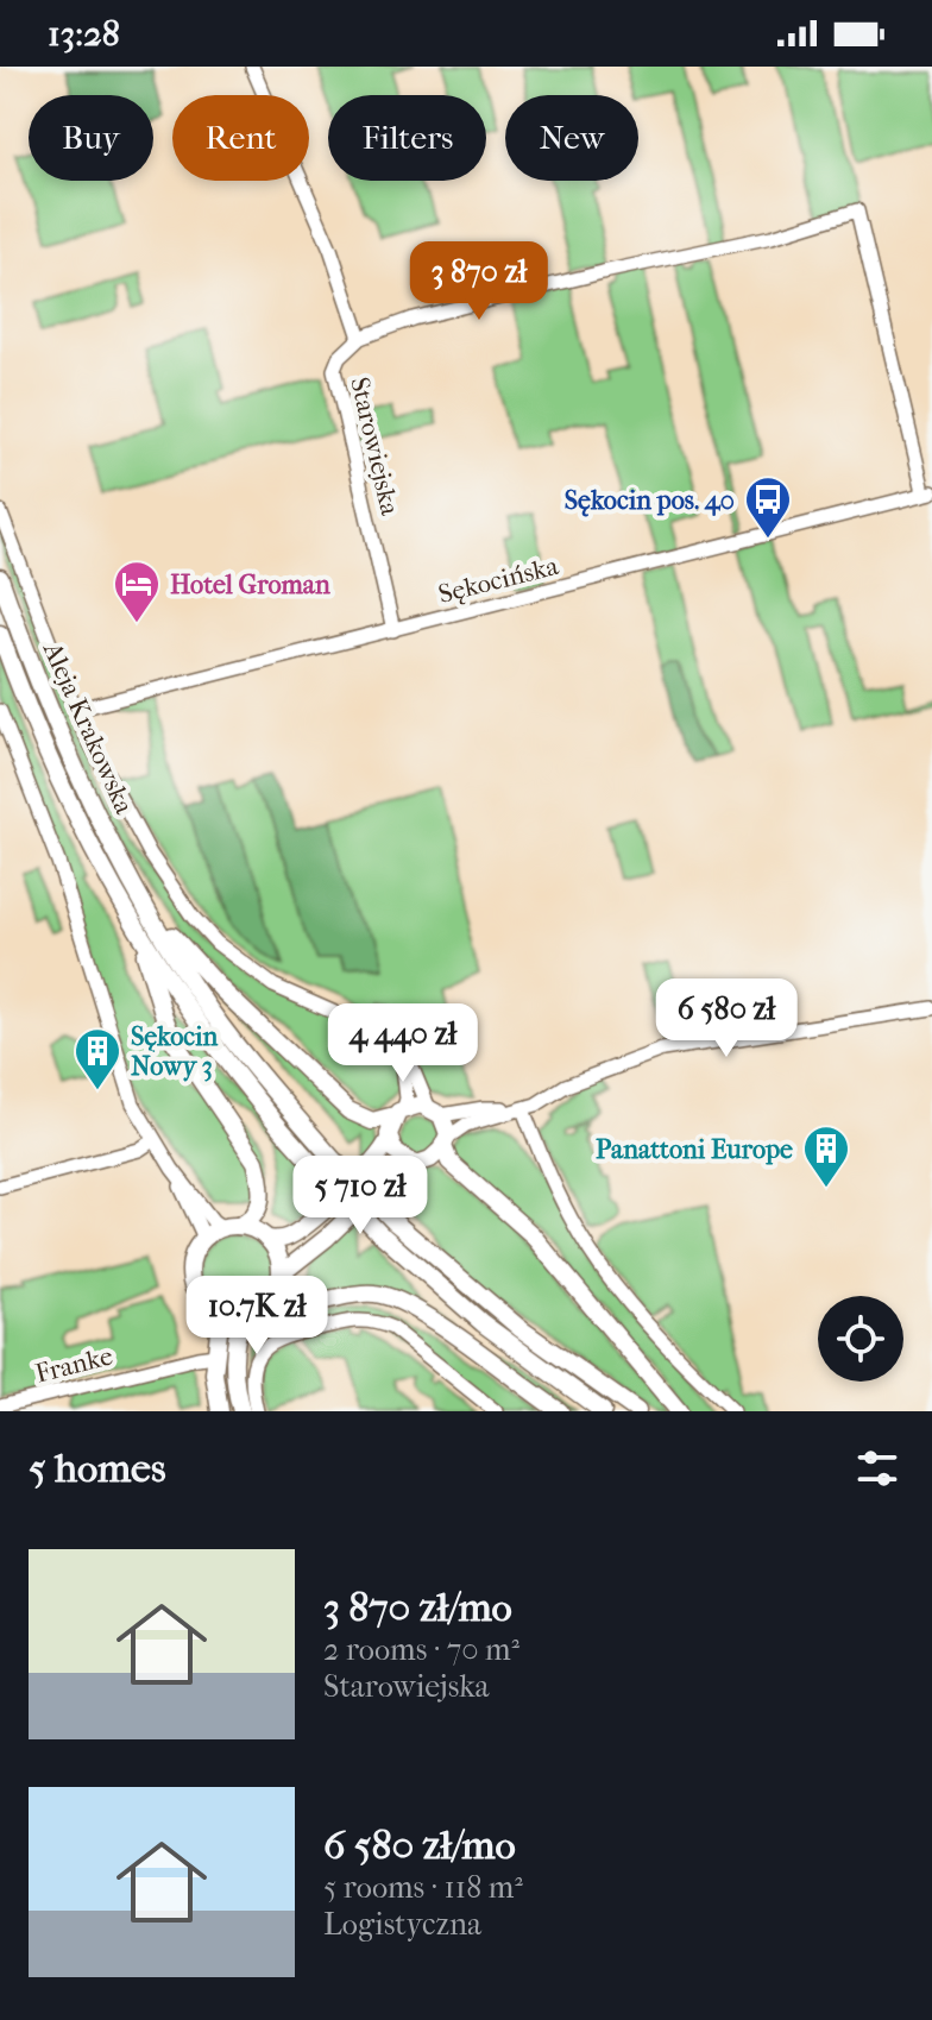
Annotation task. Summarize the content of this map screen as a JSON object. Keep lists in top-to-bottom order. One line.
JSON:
{"streets":{"main road":["Aleja Krakowska"],"street":["Starowiejska","Sękocińska","Franke"]},"crossings":[["Starowiejska","Sękocińska"],["Sękocińska","Aleja Krakowska"]],"places":{"bus stop":["Sękocin pos. 40"],"hotel":["Hotel Groman"],"building":["Sękocin Nowy 3","Panattoni Europe"]},"page":{"status":"13:28","chip":["Buy","Rent","Filters","New"],"price":["3 870 zł","6 580 zł","4 440 zł","5 710 zł","10.7K zł"],"heading":"5 homes","list":[{"name":"3 870 zł/mo","note":"2 rooms · 70 m² · Starowiejska"},{"name":"6 580 zł/mo","note":"5 rooms · 118 m² · Logistyczna"}]}}
